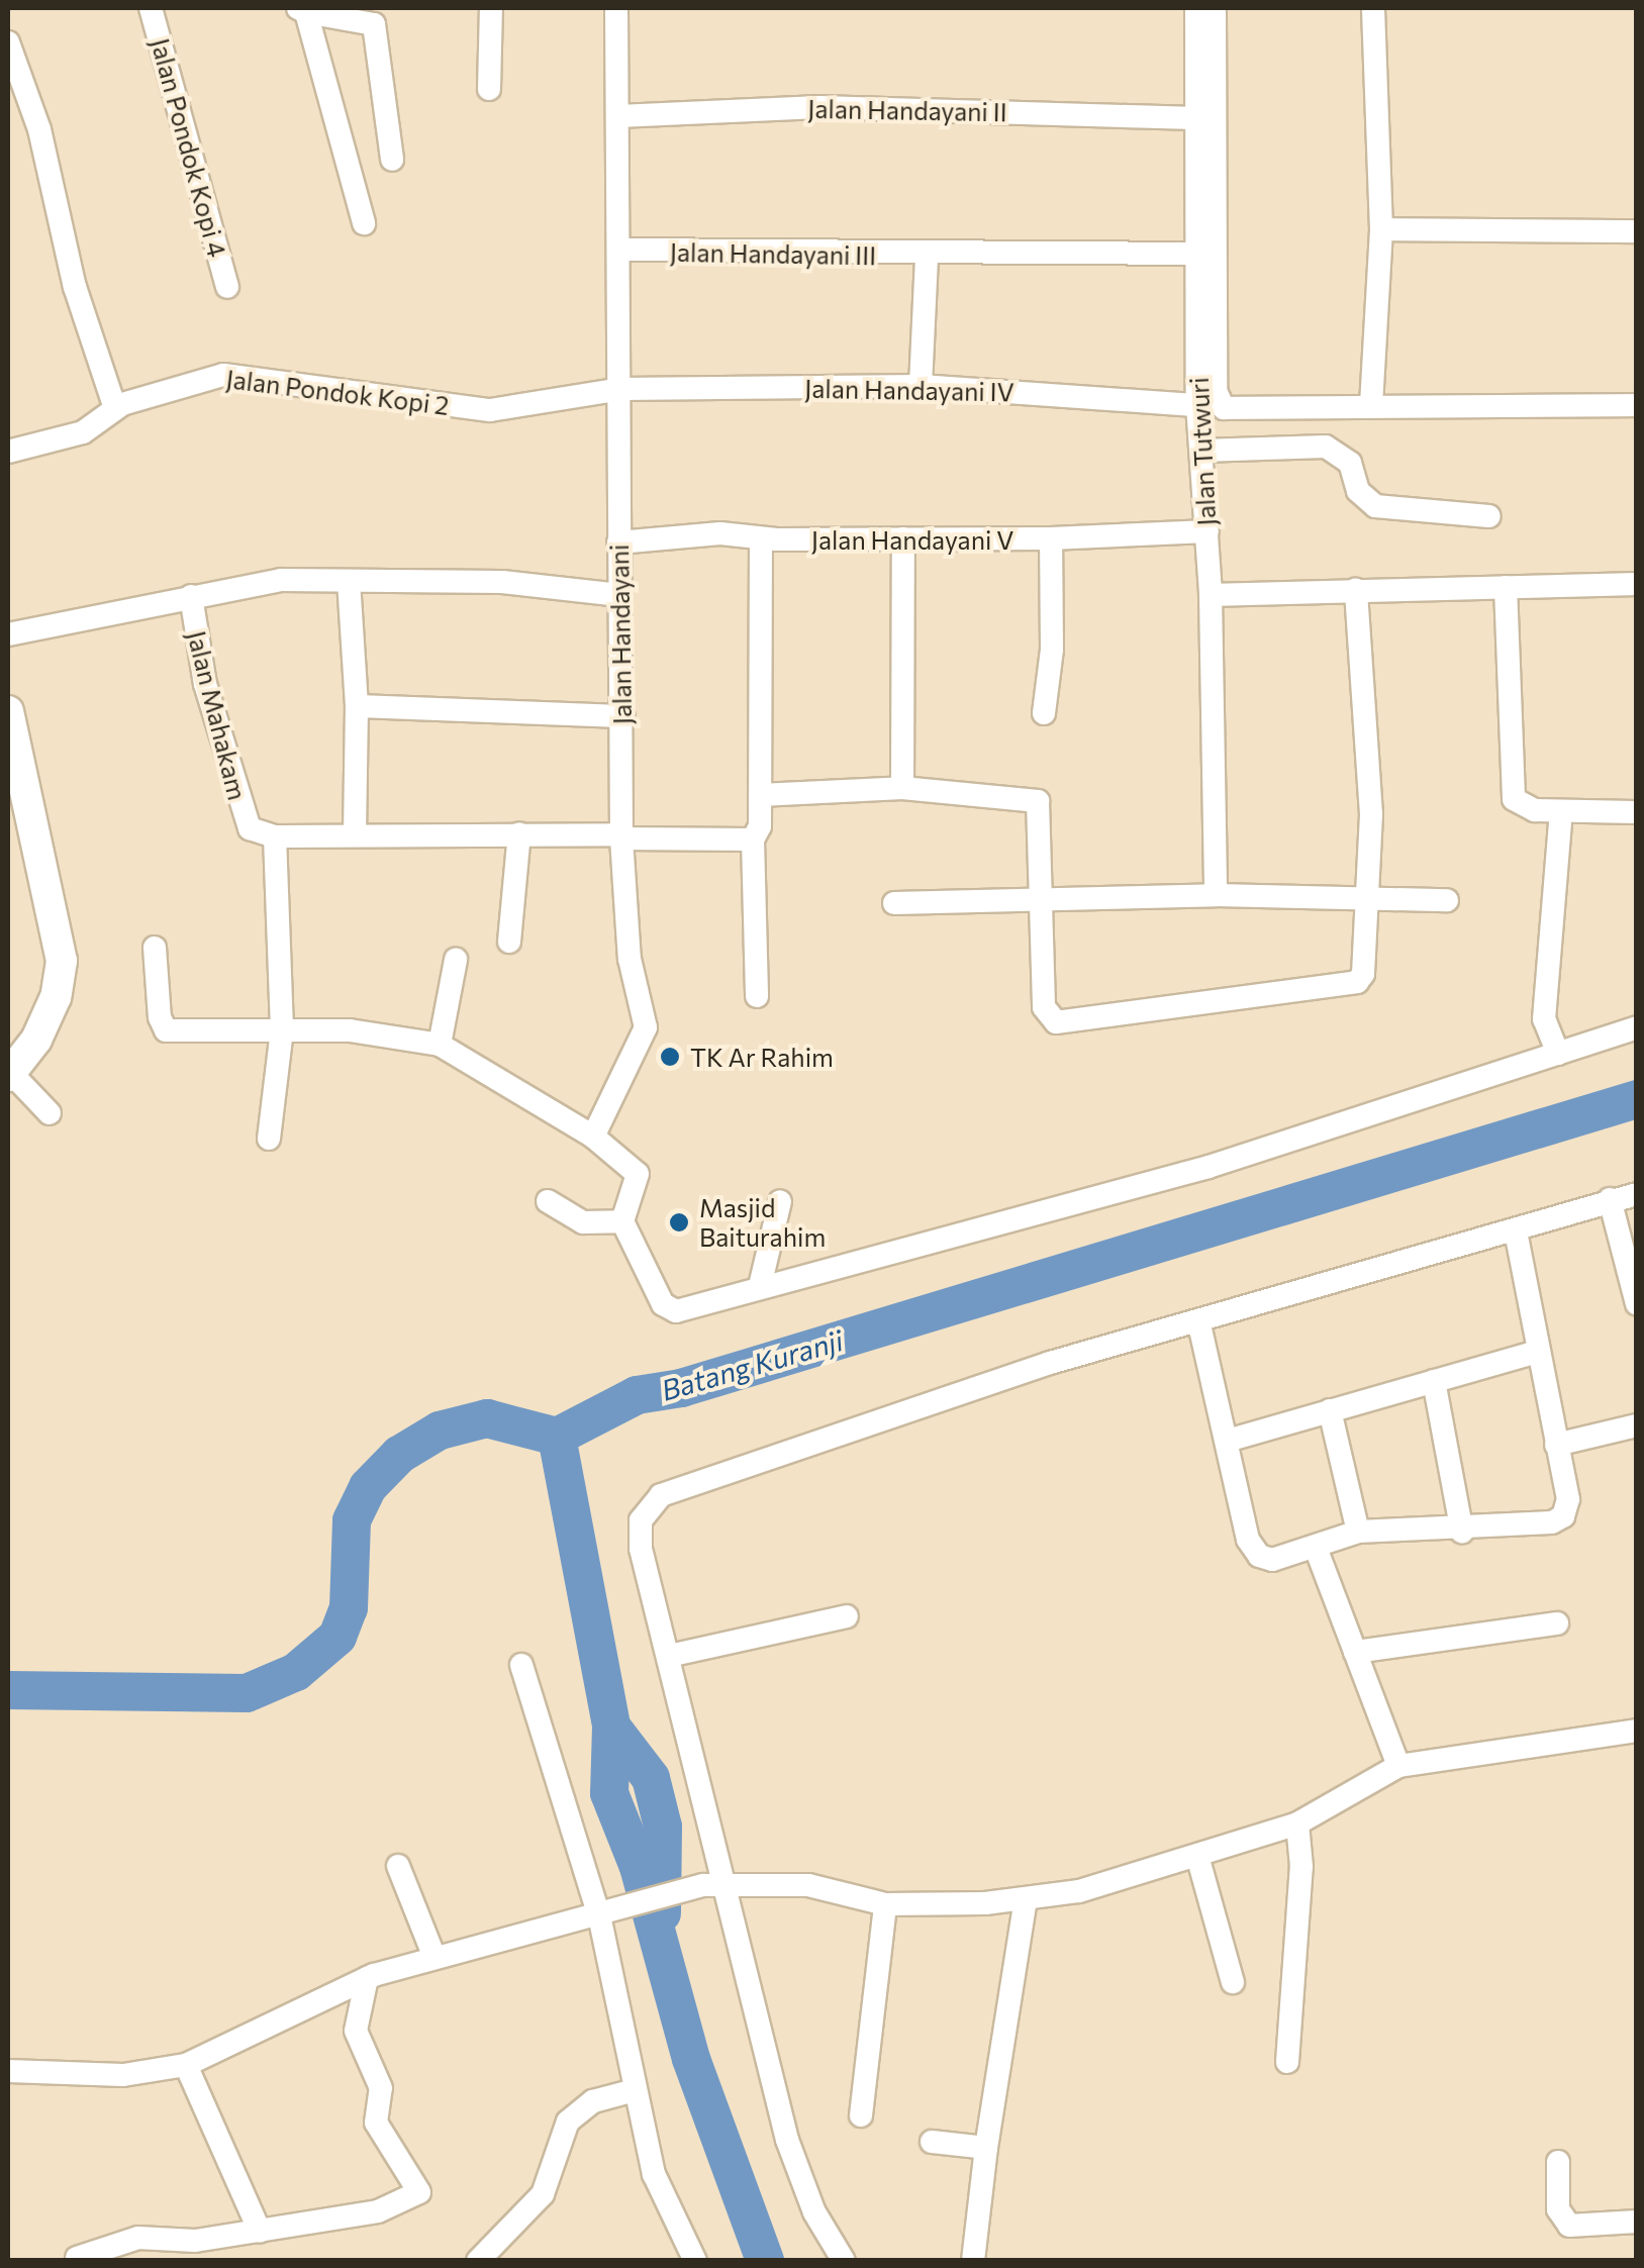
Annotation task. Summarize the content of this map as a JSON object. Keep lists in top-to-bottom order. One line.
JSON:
{"streets":{"street":["Jalan Handayani II","Jalan Pondok Kopi 4","Jalan Handayani III","Jalan Handayani IV","Jalan Pondok Kopi 2","Jalan Tutwuri","Jalan Handayani V","Jalan Handayani","Jalan Mahakam"]},"crossings":[["Jalan Handayani II","Jalan Tutwuri"],["Jalan Handayani II","Jalan Handayani"],["Jalan Handayani III","Jalan Tutwuri"],["Jalan Handayani III","Jalan Handayani"],["Jalan Handayani IV","Jalan Pondok Kopi 2"],["Jalan Handayani IV","Jalan Tutwuri"],["Jalan Handayani IV","Jalan Handayani"],["Jalan Pondok Kopi 2","Jalan Handayani"],["Jalan Tutwuri","Jalan Handayani V"],["Jalan Handayani V","Jalan Handayani"]],"water":["Batang Kuranji"],"places":["TK Ar Rahim","Masjid Baiturahim"]}
